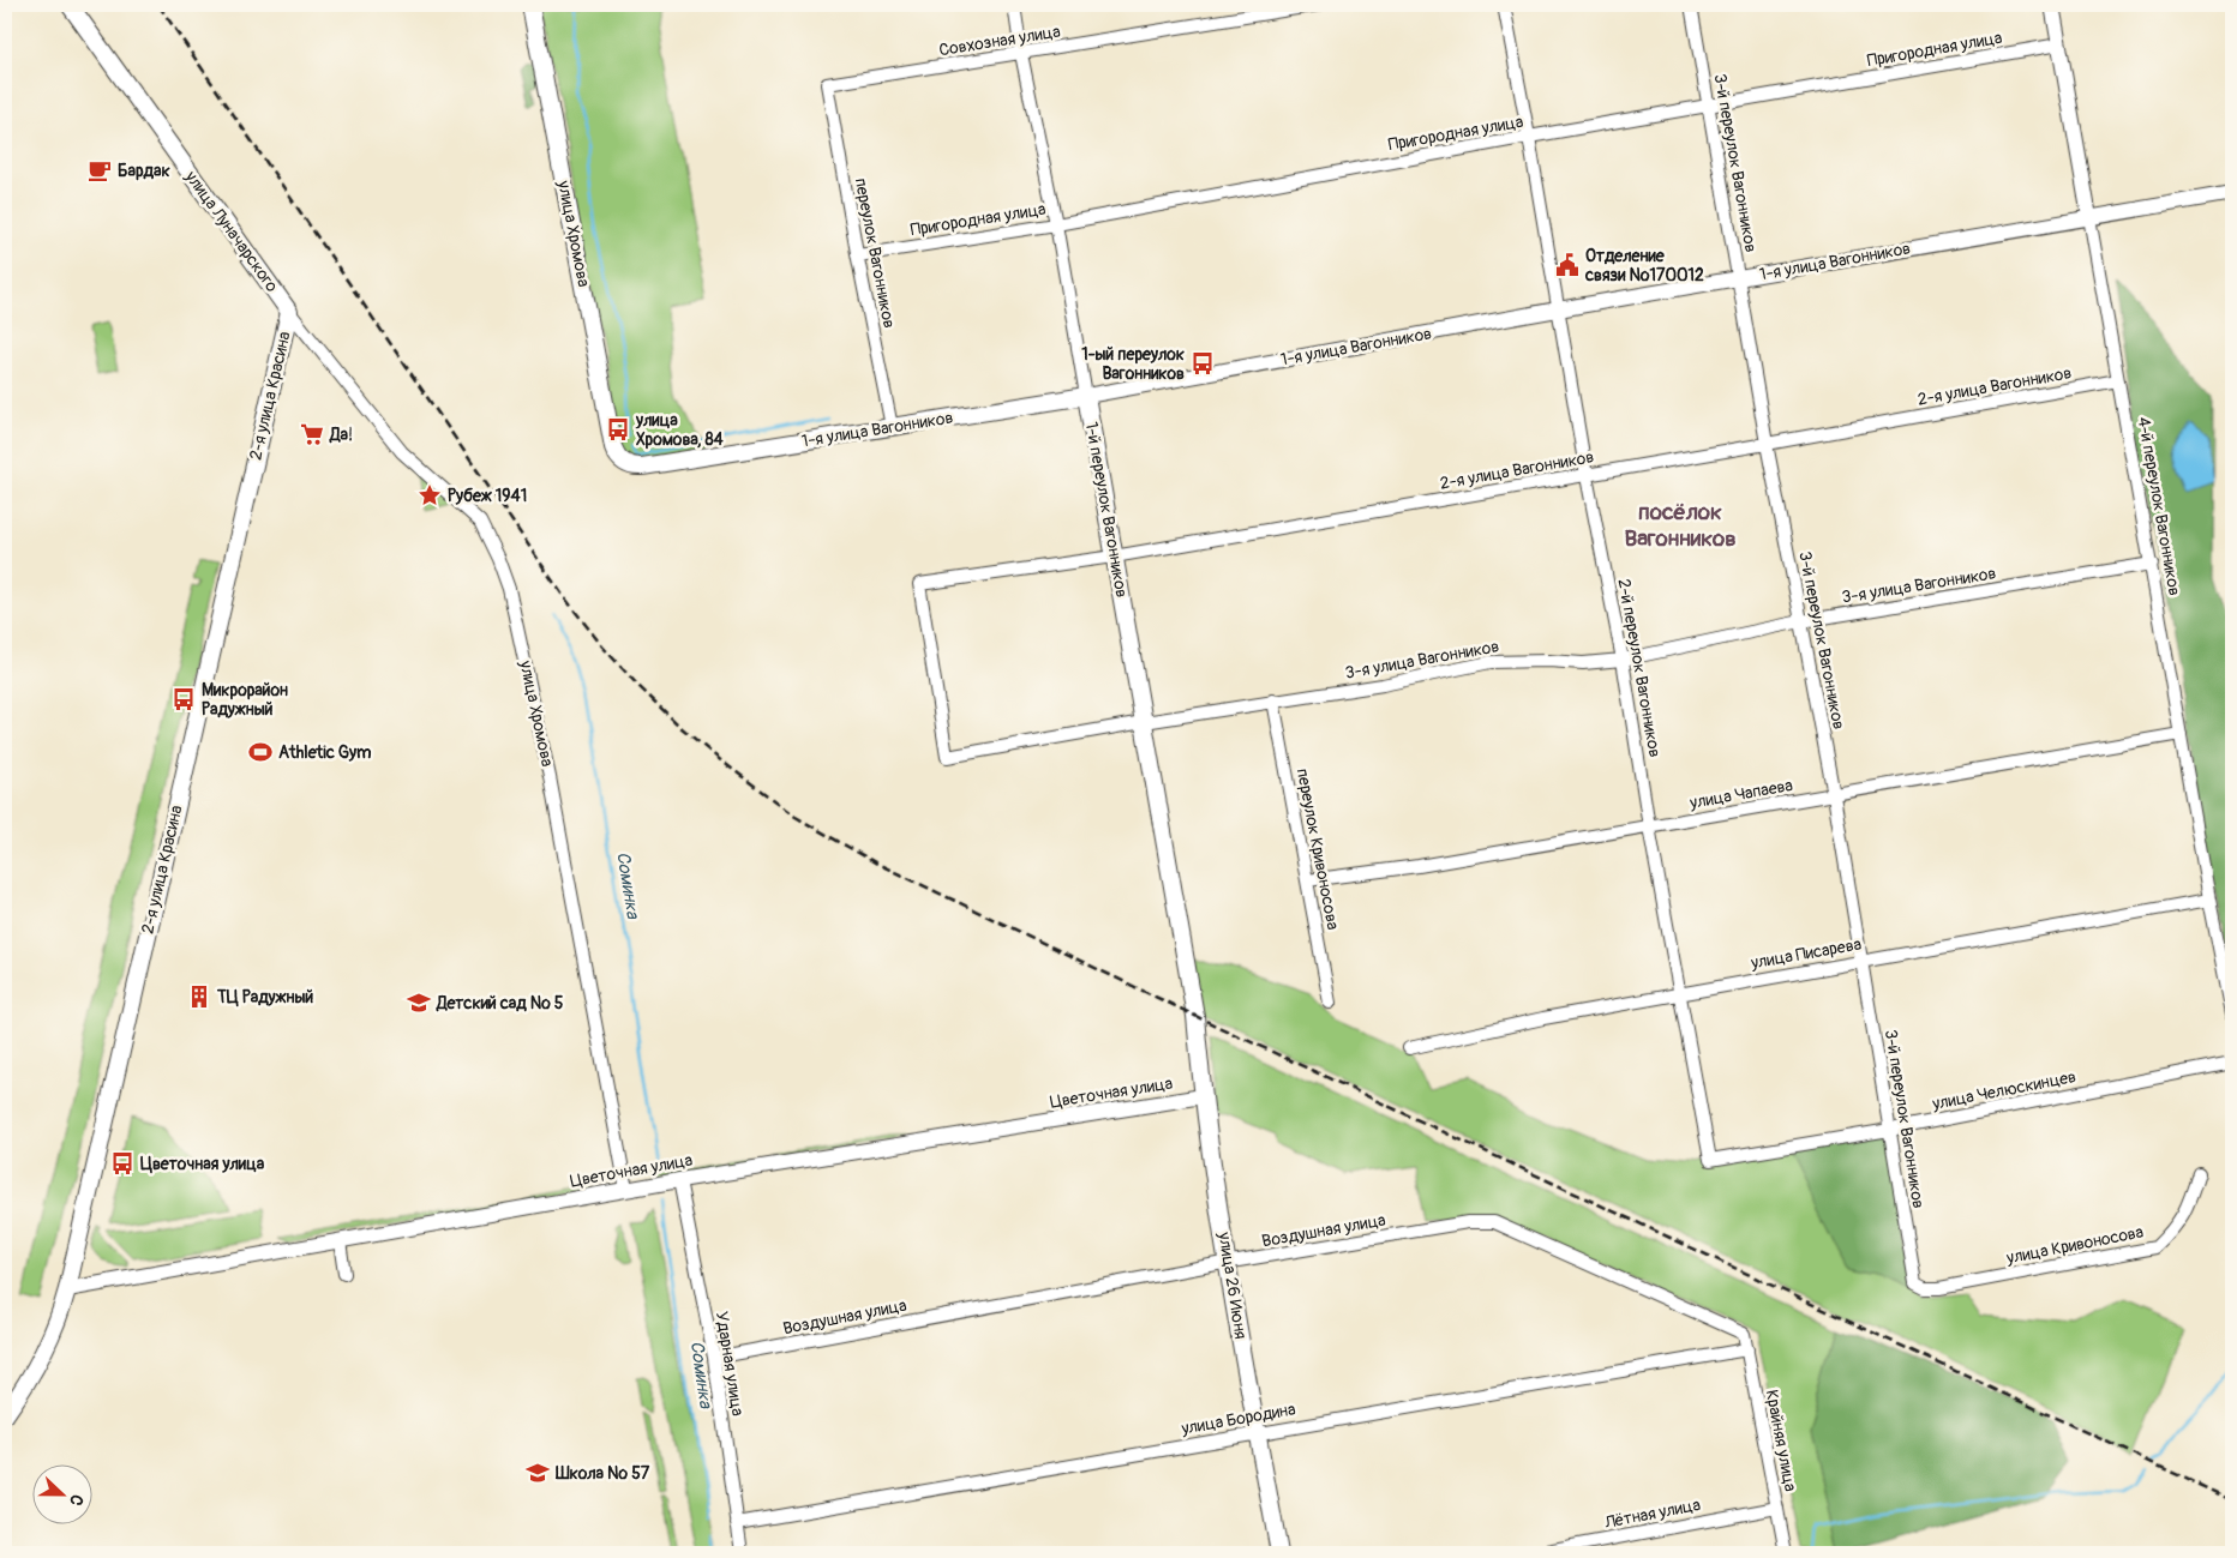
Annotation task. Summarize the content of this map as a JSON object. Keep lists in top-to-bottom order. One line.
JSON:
{"streets":{"main road":["улица Луначарского","улица Хромова","1-я улица Вагонников","2-я улица Красина","1-й переулок Вагонников","улица 26 Июня"],"street":["Совхозная улица","Пригородная улица","3-й переулок Вагонников","переулок Вагонников","2-я улица Вагонников","4-й переулок Вагонников","3-я улица Вагонников","2-й переулок Вагонников","улица Чапаева","переулок Кривоносова","улица Писарева","улица Челюскинцев","Цветочная улица","Воздушная улица","улица Кривоносова","Ударная улица","улица Бородина","Крайняя улица","Лётная улица"]},"crossings":[["Совхозная улица","переулок Вагонников"],["Совхозная улица","1-й переулок Вагонников"],["Пригородная улица","3-й переулок Вагонников"],["Пригородная улица","переулок Вагонников"],["Пригородная улица","4-й переулок Вагонников"],["Пригородная улица","1-й переулок Вагонников"],["Пригородная улица","2-й переулок Вагонников"],["3-й переулок Вагонников","1-я улица Вагонников"],["3-й переулок Вагонников","2-я улица Вагонников"],["3-й переулок Вагонников","3-я улица Вагонников"],["3-й переулок Вагонников","улица Чапаева"],["3-й переулок Вагонников","улица Писарева"],["3-й переулок Вагонников","улица Челюскинцев"],["3-й переулок Вагонников","улица Кривоносова"],["улица Луначарского","улица Хромова"],["улица Луначарского","2-я улица Красина"],["улица Хромова","1-я улица Вагонников"],["улица Хромова","2-я улица Красина"],["улица Хромова","Цветочная улица"],["переулок Вагонников","1-я улица Вагонников"],["1-я улица Вагонников","4-й переулок Вагонников"],["1-я улица Вагонников","1-й переулок Вагонников"],["1-я улица Вагонников","2-й переулок Вагонников"],["2-я улица Вагонников","4-й переулок Вагонников"],["2-я улица Вагонников","1-й переулок Вагонников"],["2-я улица Вагонников","3-я улица Вагонников"],["2-я улица Вагонников","2-й переулок Вагонников"],["2-я улица Красина","Цветочная улица"],["4-й переулок Вагонников","3-я улица Вагонников"],["4-й переулок Вагонников","улица Чапаева"],["4-й переулок Вагонников","улица Писарева"],["1-й переулок Вагонников","3-я улица Вагонников"],["1-й переулок Вагонников","улица 26 Июня"],["3-я улица Вагонников","2-й переулок Вагонников"],["3-я улица Вагонников","переулок Кривоносова"],["2-й переулок Вагонников","улица Чапаева"],["2-й переулок Вагонников","улица Писарева"],["2-й переулок Вагонников","улица Челюскинцев"],["улица Чапаева","переулок Кривоносова"],["Цветочная улица","улица 26 Июня"],["Цветочная улица","Ударная улица"],["Воздушная улица","улица 26 Июня"],["Воздушная улица","Ударная улица"],["Воздушная улица","Крайняя улица"],["улица 26 Июня","улица Бородина"],["Ударная улица","улица Бородина"],["улица Бородина","Крайняя улица"],["Крайняя улица","Лётная улица"]],"districts":["посёлок Вагонников"],"water":["Соминка"],"places":{"cafe":["Бардак"],"public building":["Отделение связи №170012"],"bus stop":["1-ый переулок Вагонников","улица Хромова, 84","Микрорайон Радужный","Цветочная улица"],"supermarket":["Да!"],"place":["Рубеж 1941"],"sports":["Athletic Gym"],"building":["ТЦ Радужный"],"school or university":["Детский сад № 5","Школа № 57"]},"north":"right"}
